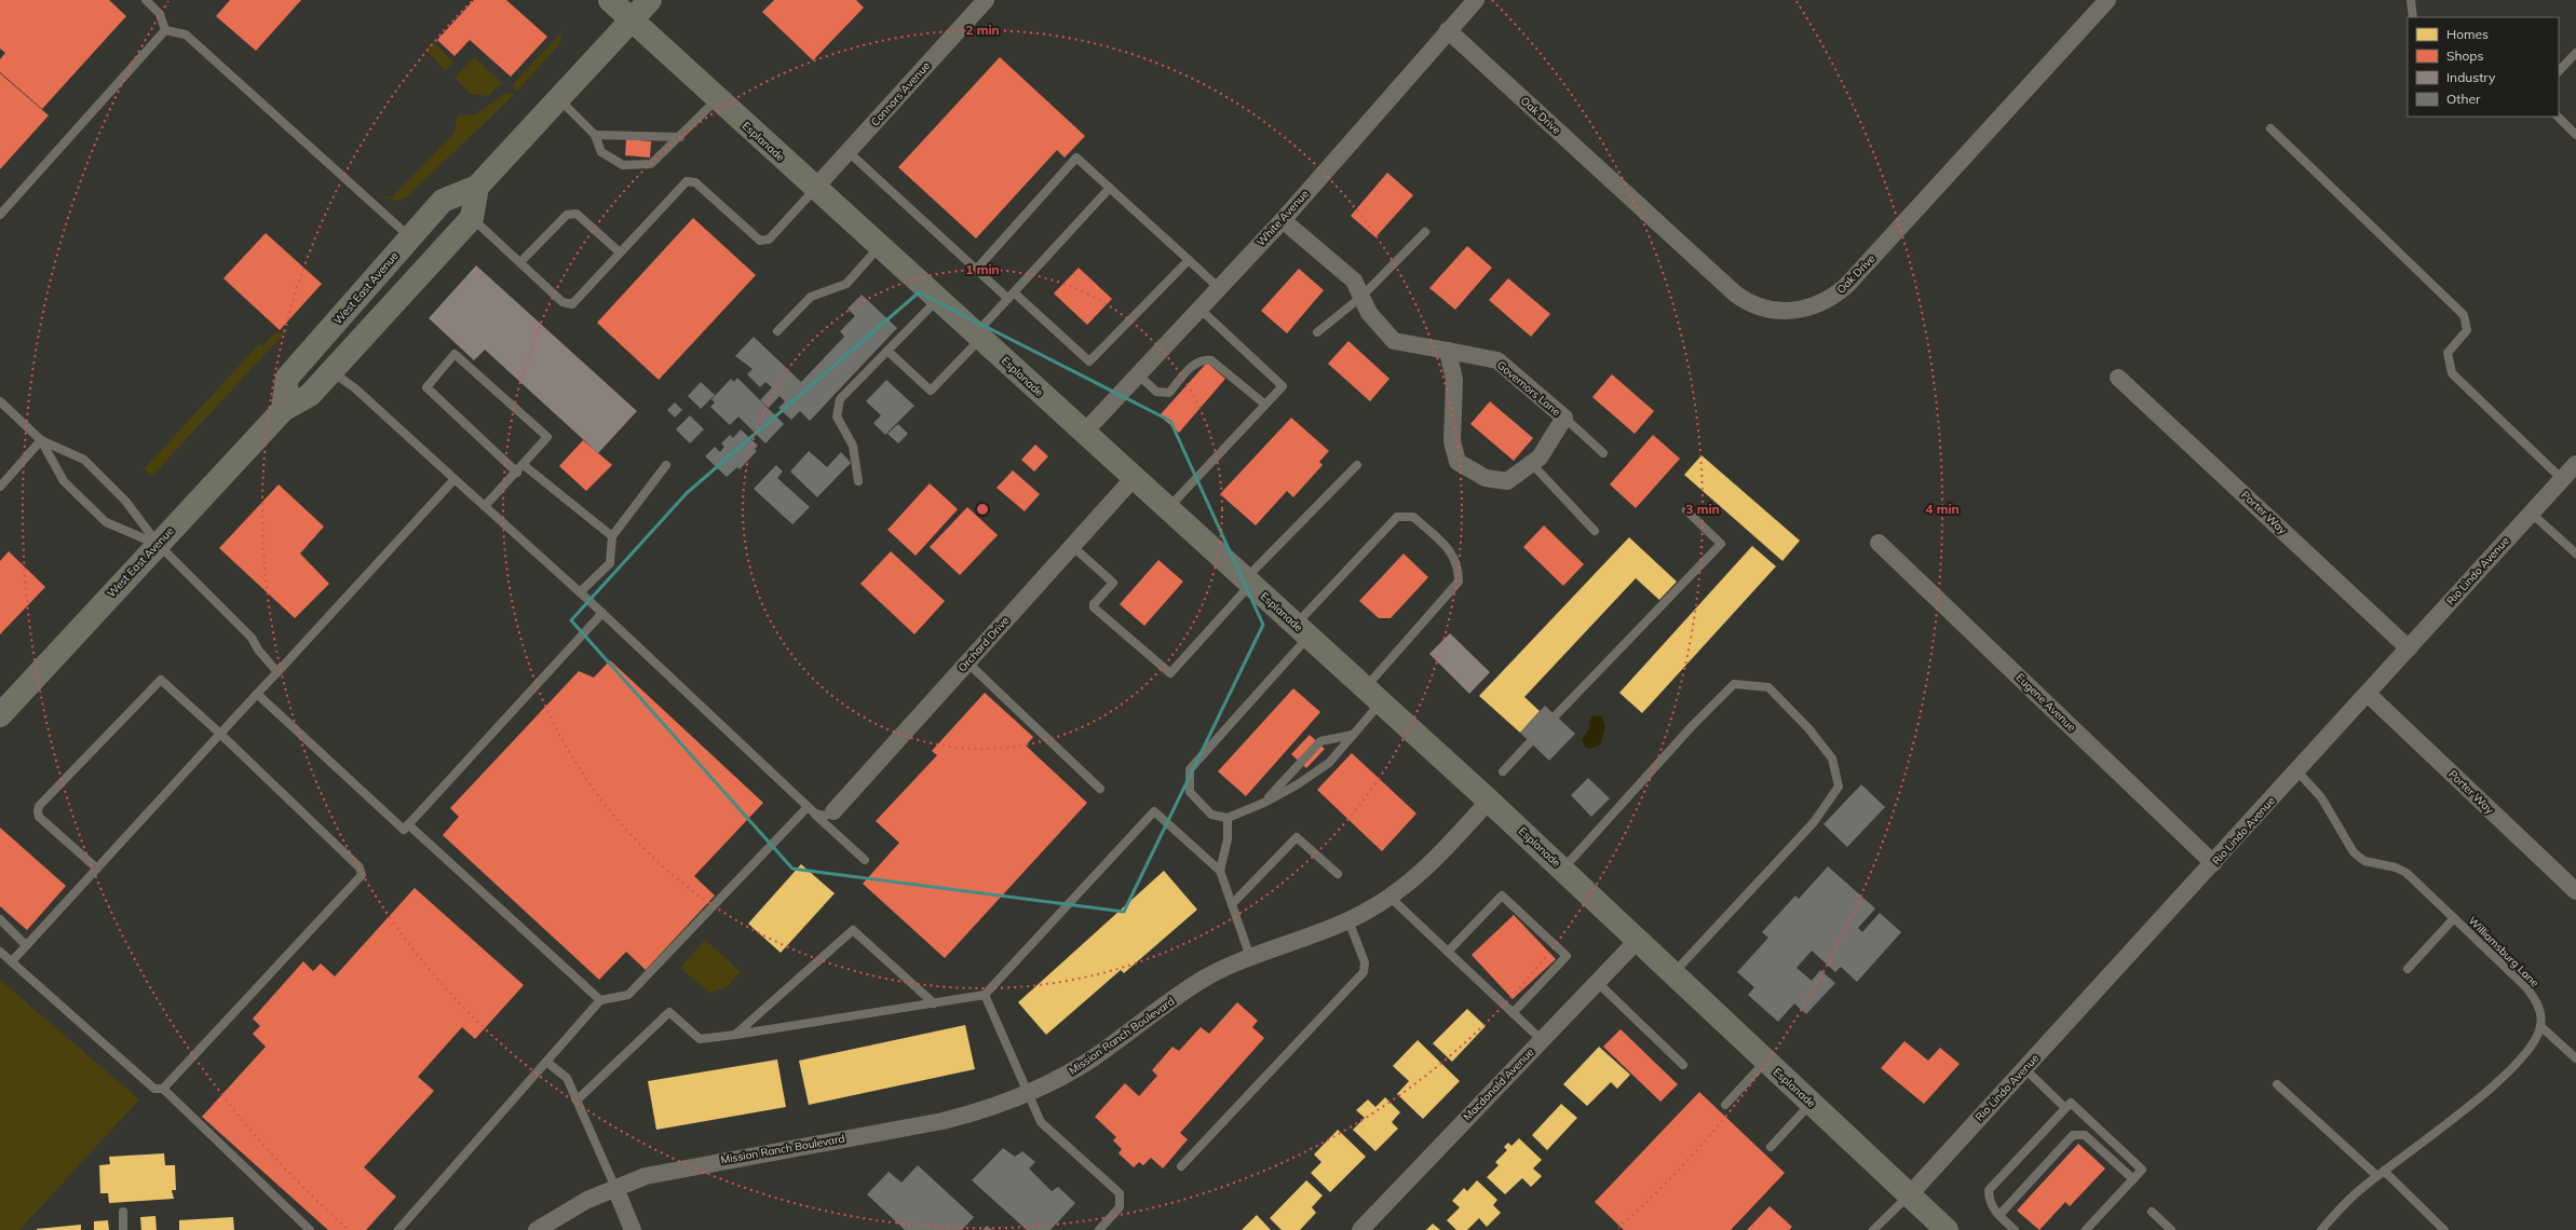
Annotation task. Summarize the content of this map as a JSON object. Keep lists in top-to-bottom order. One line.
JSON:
{"streets":{"main road":["Esplanade","West East Avenue"],"street":["Connors Avenue","Oak Drive","White Avenue","Governors Lane","Porter Way","Rio Lindo Avenue","Orchard Drive","Eugene Avenue","Mission Ranch Boulevard","Macdonald Avenue"],"lane":["Williamsburg Lane"]},"crossings":[["Connors Avenue","Esplanade"],["Oak Drive","White Avenue"],["Esplanade","White Avenue"],["Esplanade","West East Avenue"],["Esplanade","Rio Lindo Avenue"],["Esplanade","Orchard Drive"],["Esplanade","Mission Ranch Boulevard"],["Esplanade","Macdonald Avenue"],["White Avenue","Governors Lane"],["Porter Way","Rio Lindo Avenue"],["Rio Lindo Avenue","Eugene Avenue"],["Rio Lindo Avenue","Williamsburg Lane"]],"legend":["Homes","Shops","Industry","Other"],"rings":["2 min","1 min","3 min","4 min"]}
